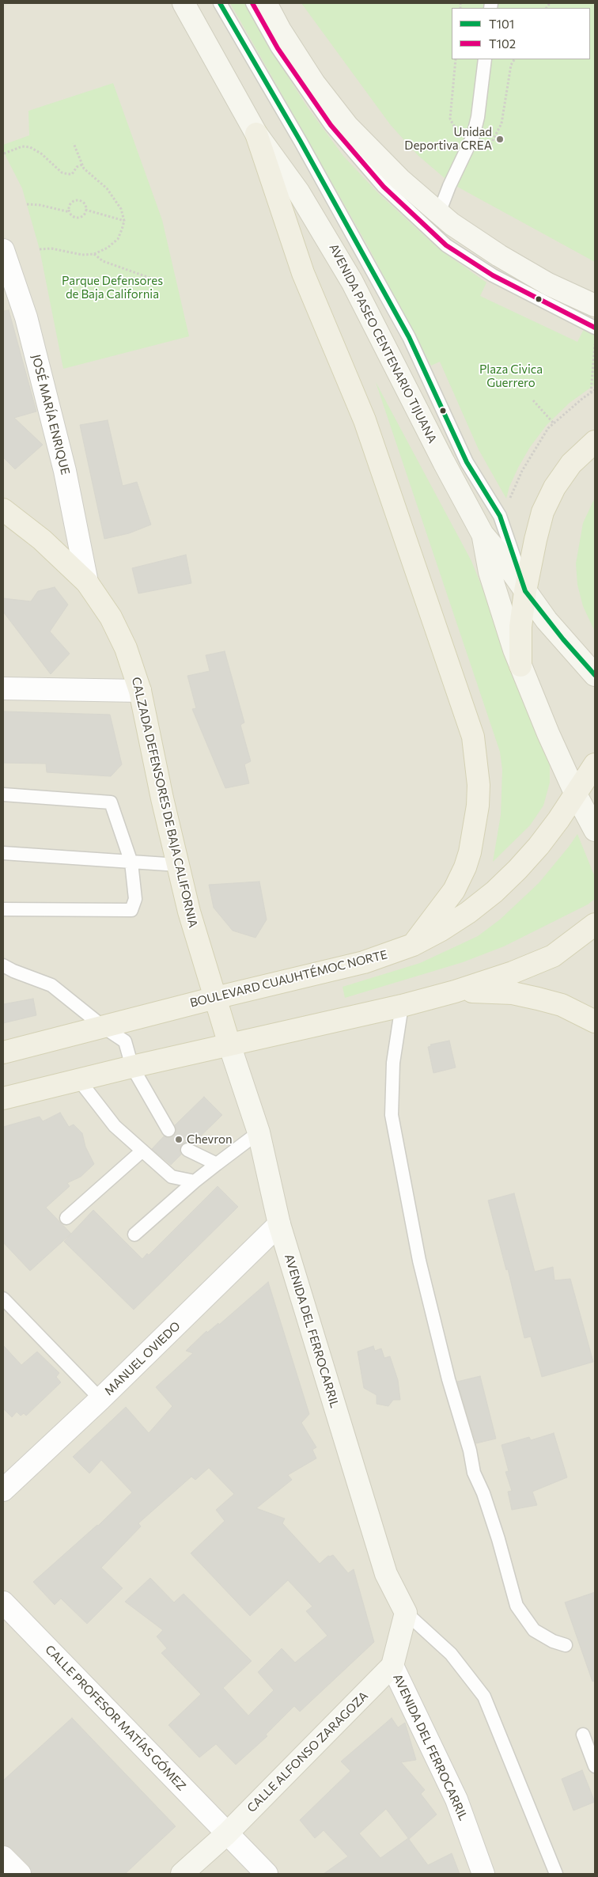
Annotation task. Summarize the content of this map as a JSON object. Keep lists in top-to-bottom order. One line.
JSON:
{"streets":{"main road":["AVENIDA PASEO CENTENARIO TIJUANA","CALZADA DEFENSORES DE BAJA CALIFORNIA","BOULEVARD CUAUHTÉMOC NORTE","AVENIDA DEL FERROCARRIL","CALLE ALFONSO ZARAGOZA"],"street":["JOSÉ MARÍA ENRIQUE","MANUEL OVIEDO","CALLE PROFESOR MATÍAS GÓMEZ"]},"crossings":[["JOSÉ MARÍA ENRIQUE","CALZADA DEFENSORES DE BAJA CALIFORNIA"],["CALZADA DEFENSORES DE BAJA CALIFORNIA","BOULEVARD CUAUHTÉMOC NORTE"],["CALZADA DEFENSORES DE BAJA CALIFORNIA","AVENIDA DEL FERROCARRIL"],["AVENIDA DEL FERROCARRIL","MANUEL OVIEDO"],["AVENIDA DEL FERROCARRIL","CALLE ALFONSO ZARAGOZA"],["CALLE PROFESOR MATÍAS GÓMEZ","CALLE ALFONSO ZARAGOZA"]],"parks":["Parque Defensores de Baja California","Plaza Civica Guerrero"],"places":["Unidad Deportiva CREA","Chevron"],"lines":["transit line T101","transit line T102"],"legend":["T101","T102"]}
